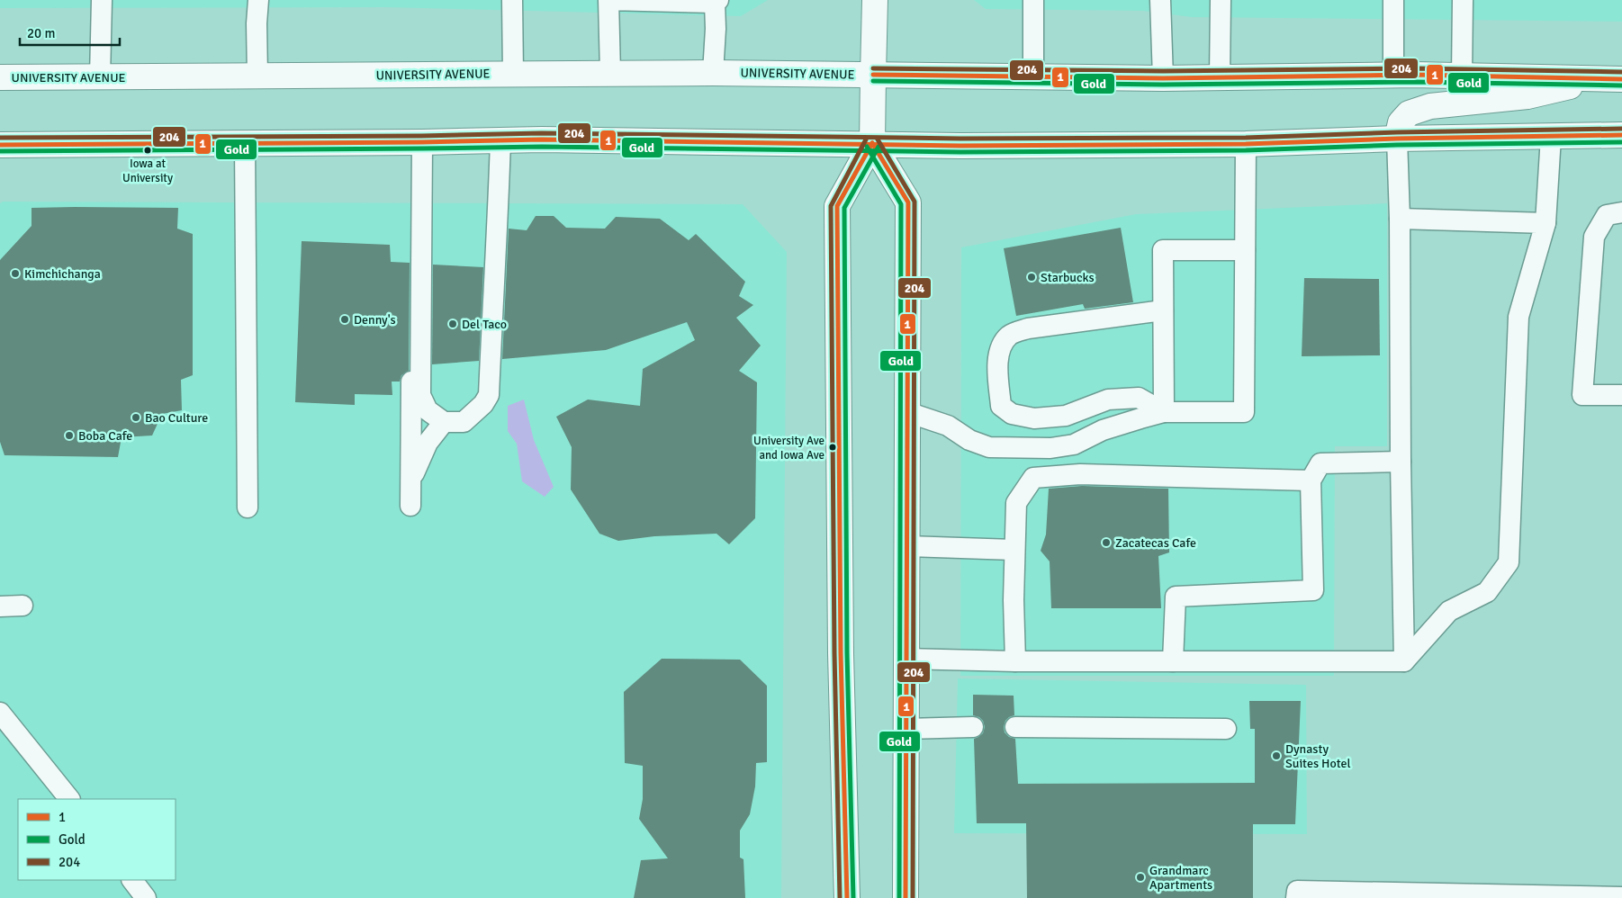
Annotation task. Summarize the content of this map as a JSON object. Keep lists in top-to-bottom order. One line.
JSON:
{"streets":{"main road":["UNIVERSITY AVENUE"]},"places":["Iowa at University","Kimchichanga","Starbucks","Denny's","Del Taco","Bao Culture","Boba Cafe","University Ave and Iowa Ave","Zacatecas Cafe","Dynasty Suites Hotel","Grandmarc Apartments"],"lines":["transit line 204","transit line 1","transit line Gold"],"legend":["1","Gold","204"],"scale_bar":"20 m"}
